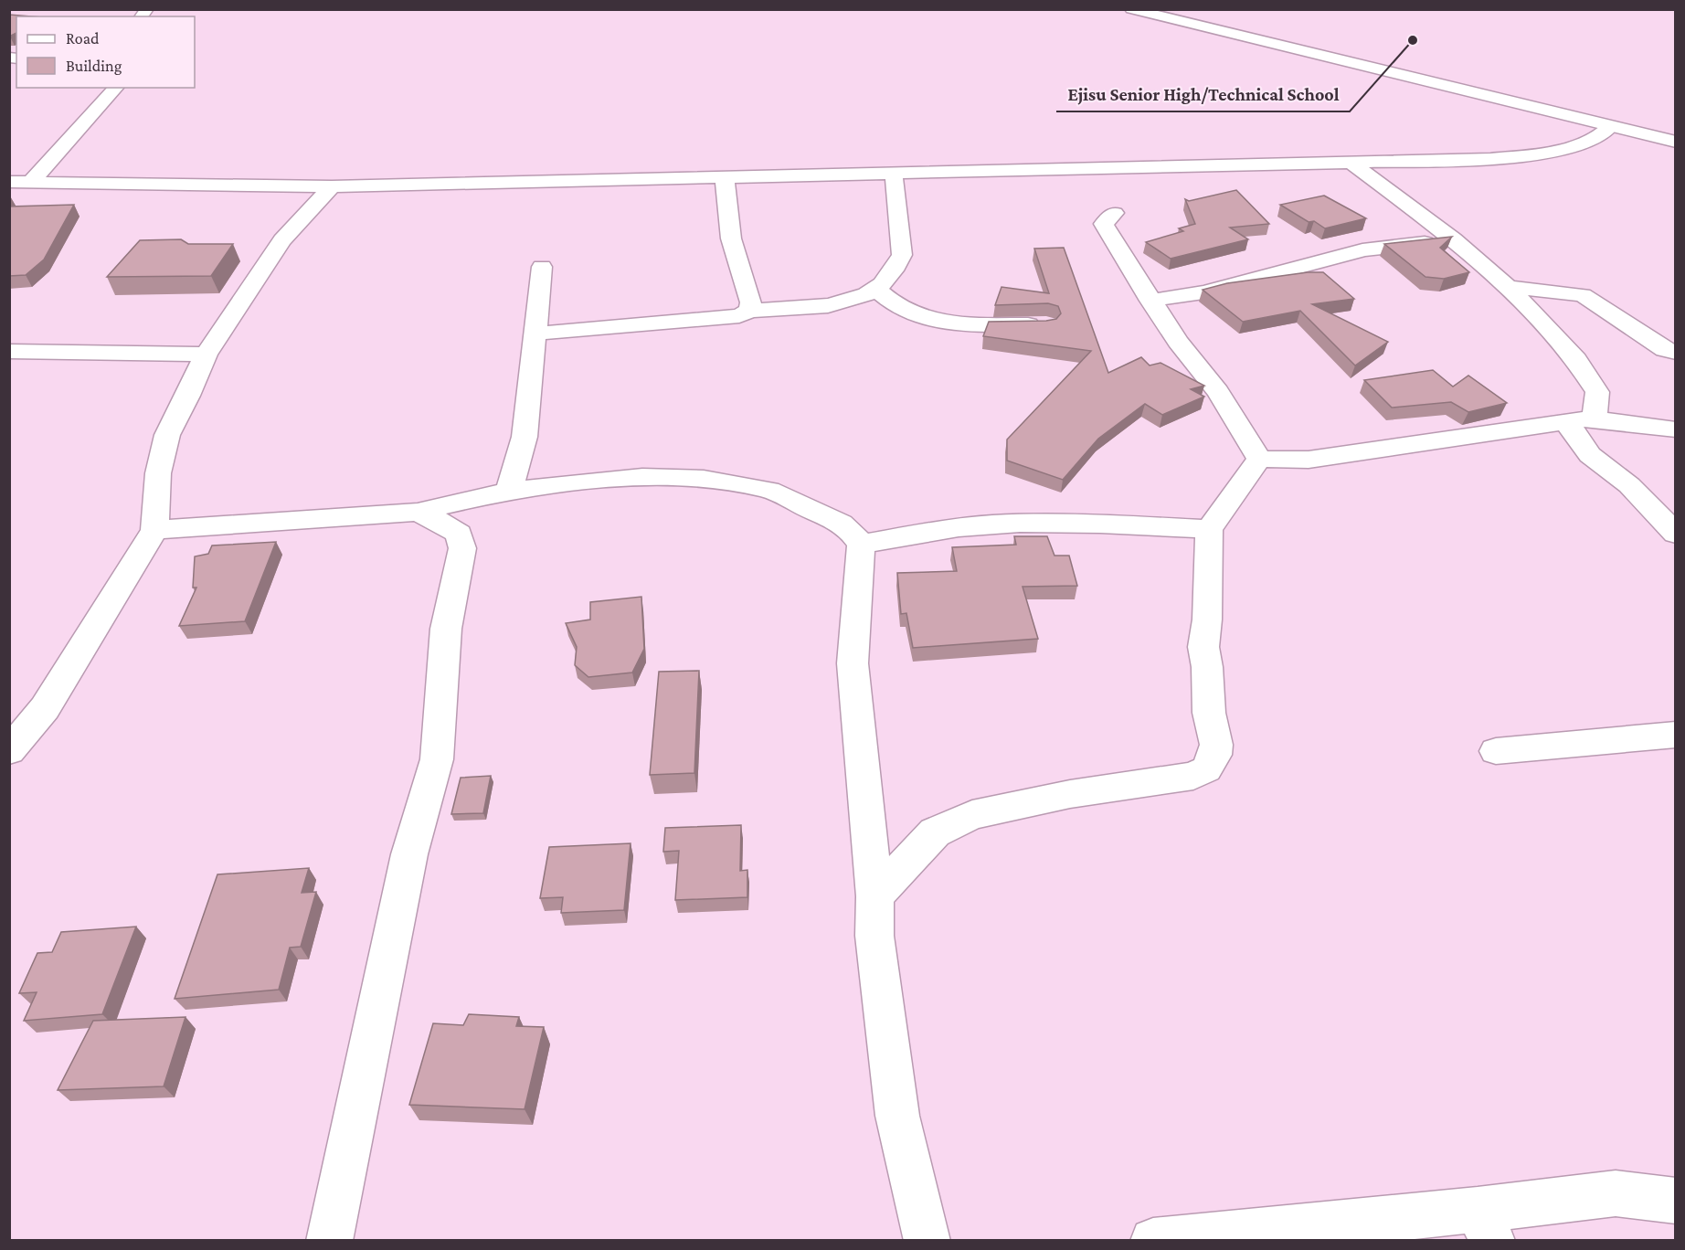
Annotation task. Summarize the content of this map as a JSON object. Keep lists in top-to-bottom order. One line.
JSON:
{"places":["Ejisu Senior High/Technical School"],"legend":["Road","Building"]}
